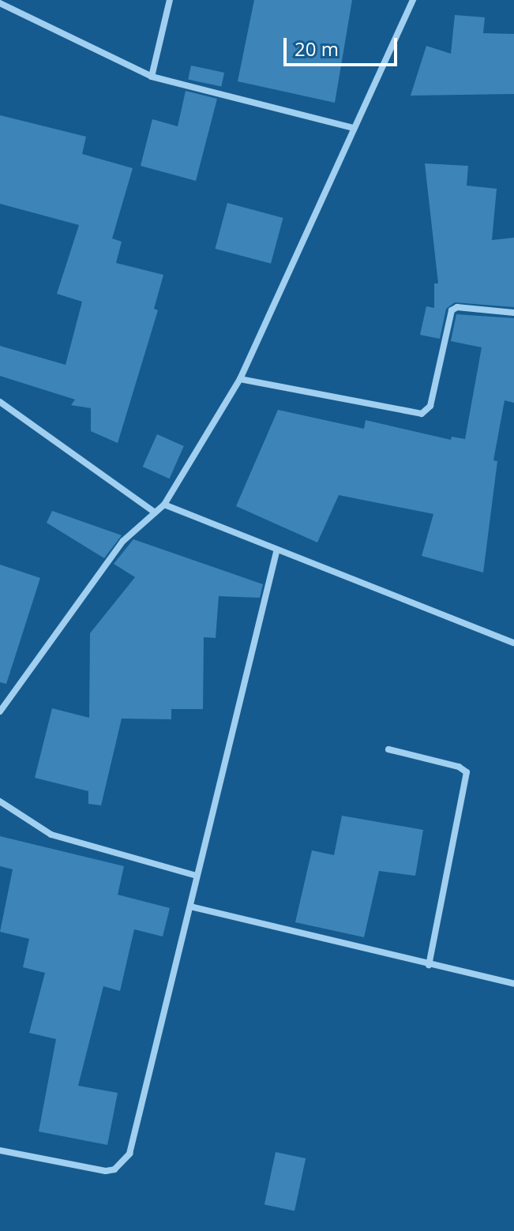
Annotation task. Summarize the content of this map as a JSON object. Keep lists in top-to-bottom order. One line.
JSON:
{"scale_bar":"20 m"}
